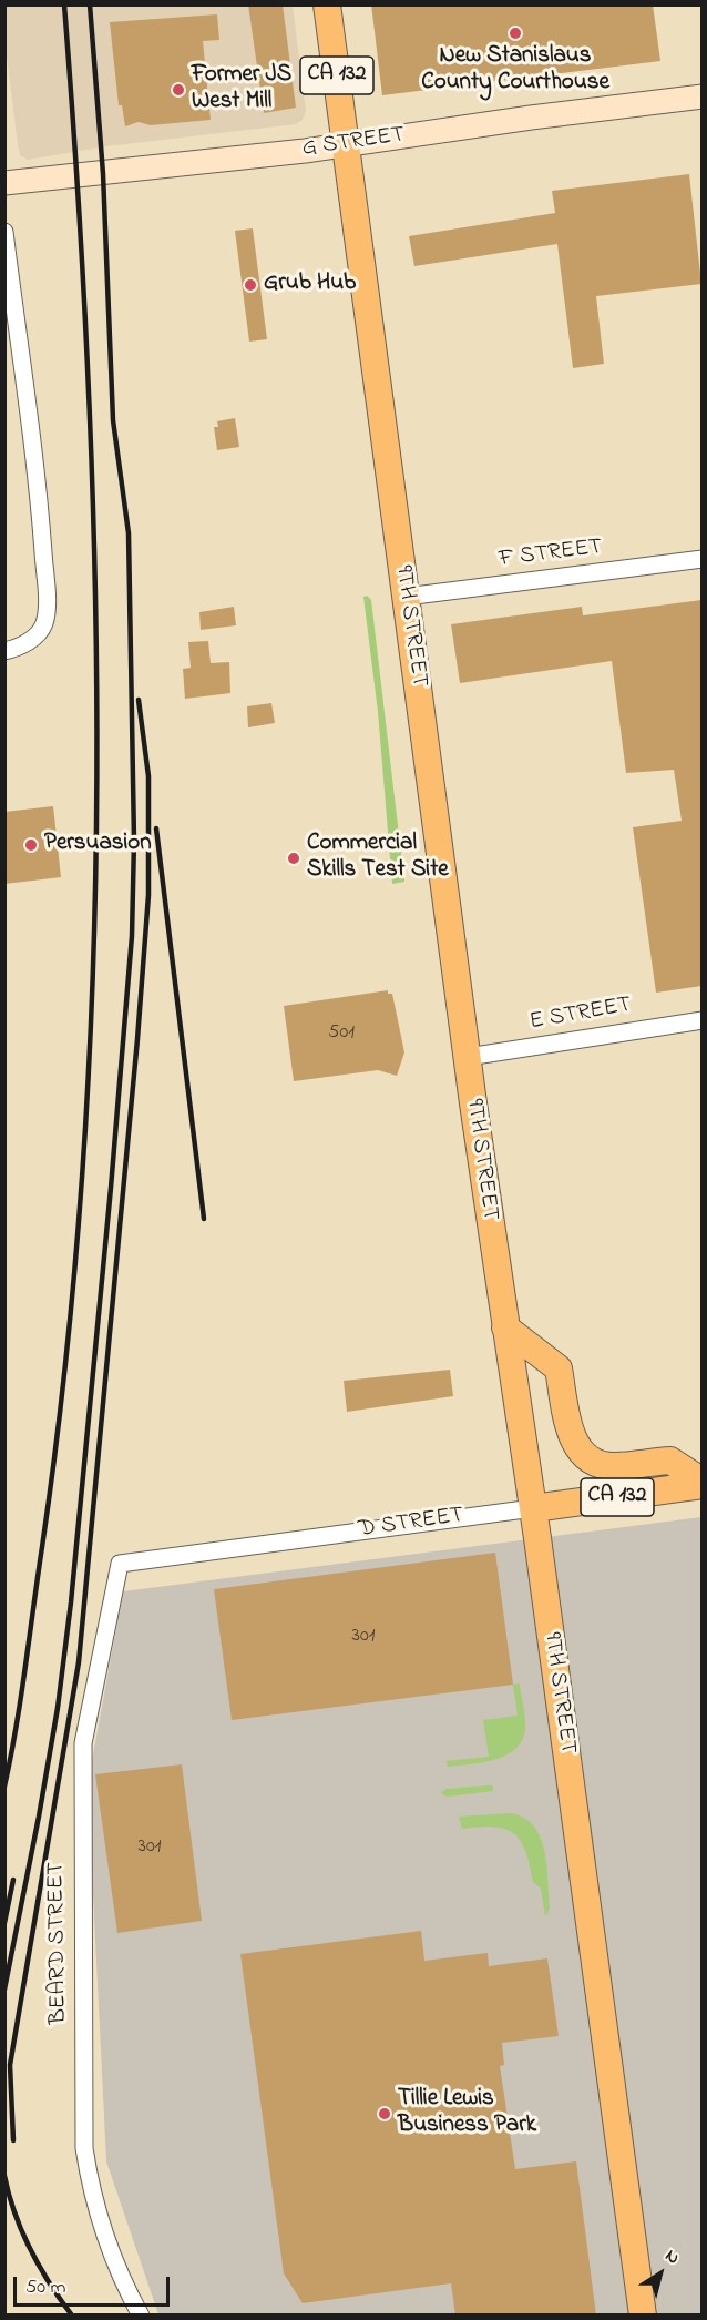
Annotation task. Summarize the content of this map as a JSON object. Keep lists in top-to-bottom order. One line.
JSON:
{"streets":{"main road":["CA 132","G STREET","9TH STREET","D STREET"],"street":["F STREET","E STREET","BEARD STREET"]},"crossings":[["G STREET","9TH STREET"],["F STREET","9TH STREET"],["9TH STREET","E STREET"],["9TH STREET","D STREET"],["D STREET","BEARD STREET"]],"places":["New Stanislaus County Courthouse","Former JS West Mill","Grub Hub","Persuasion","Commercial Skills Test Site","Tillie Lewis Business Park"],"house_numbers":["501","301","301"],"scale_bar":"50 m","north":"top right"}
